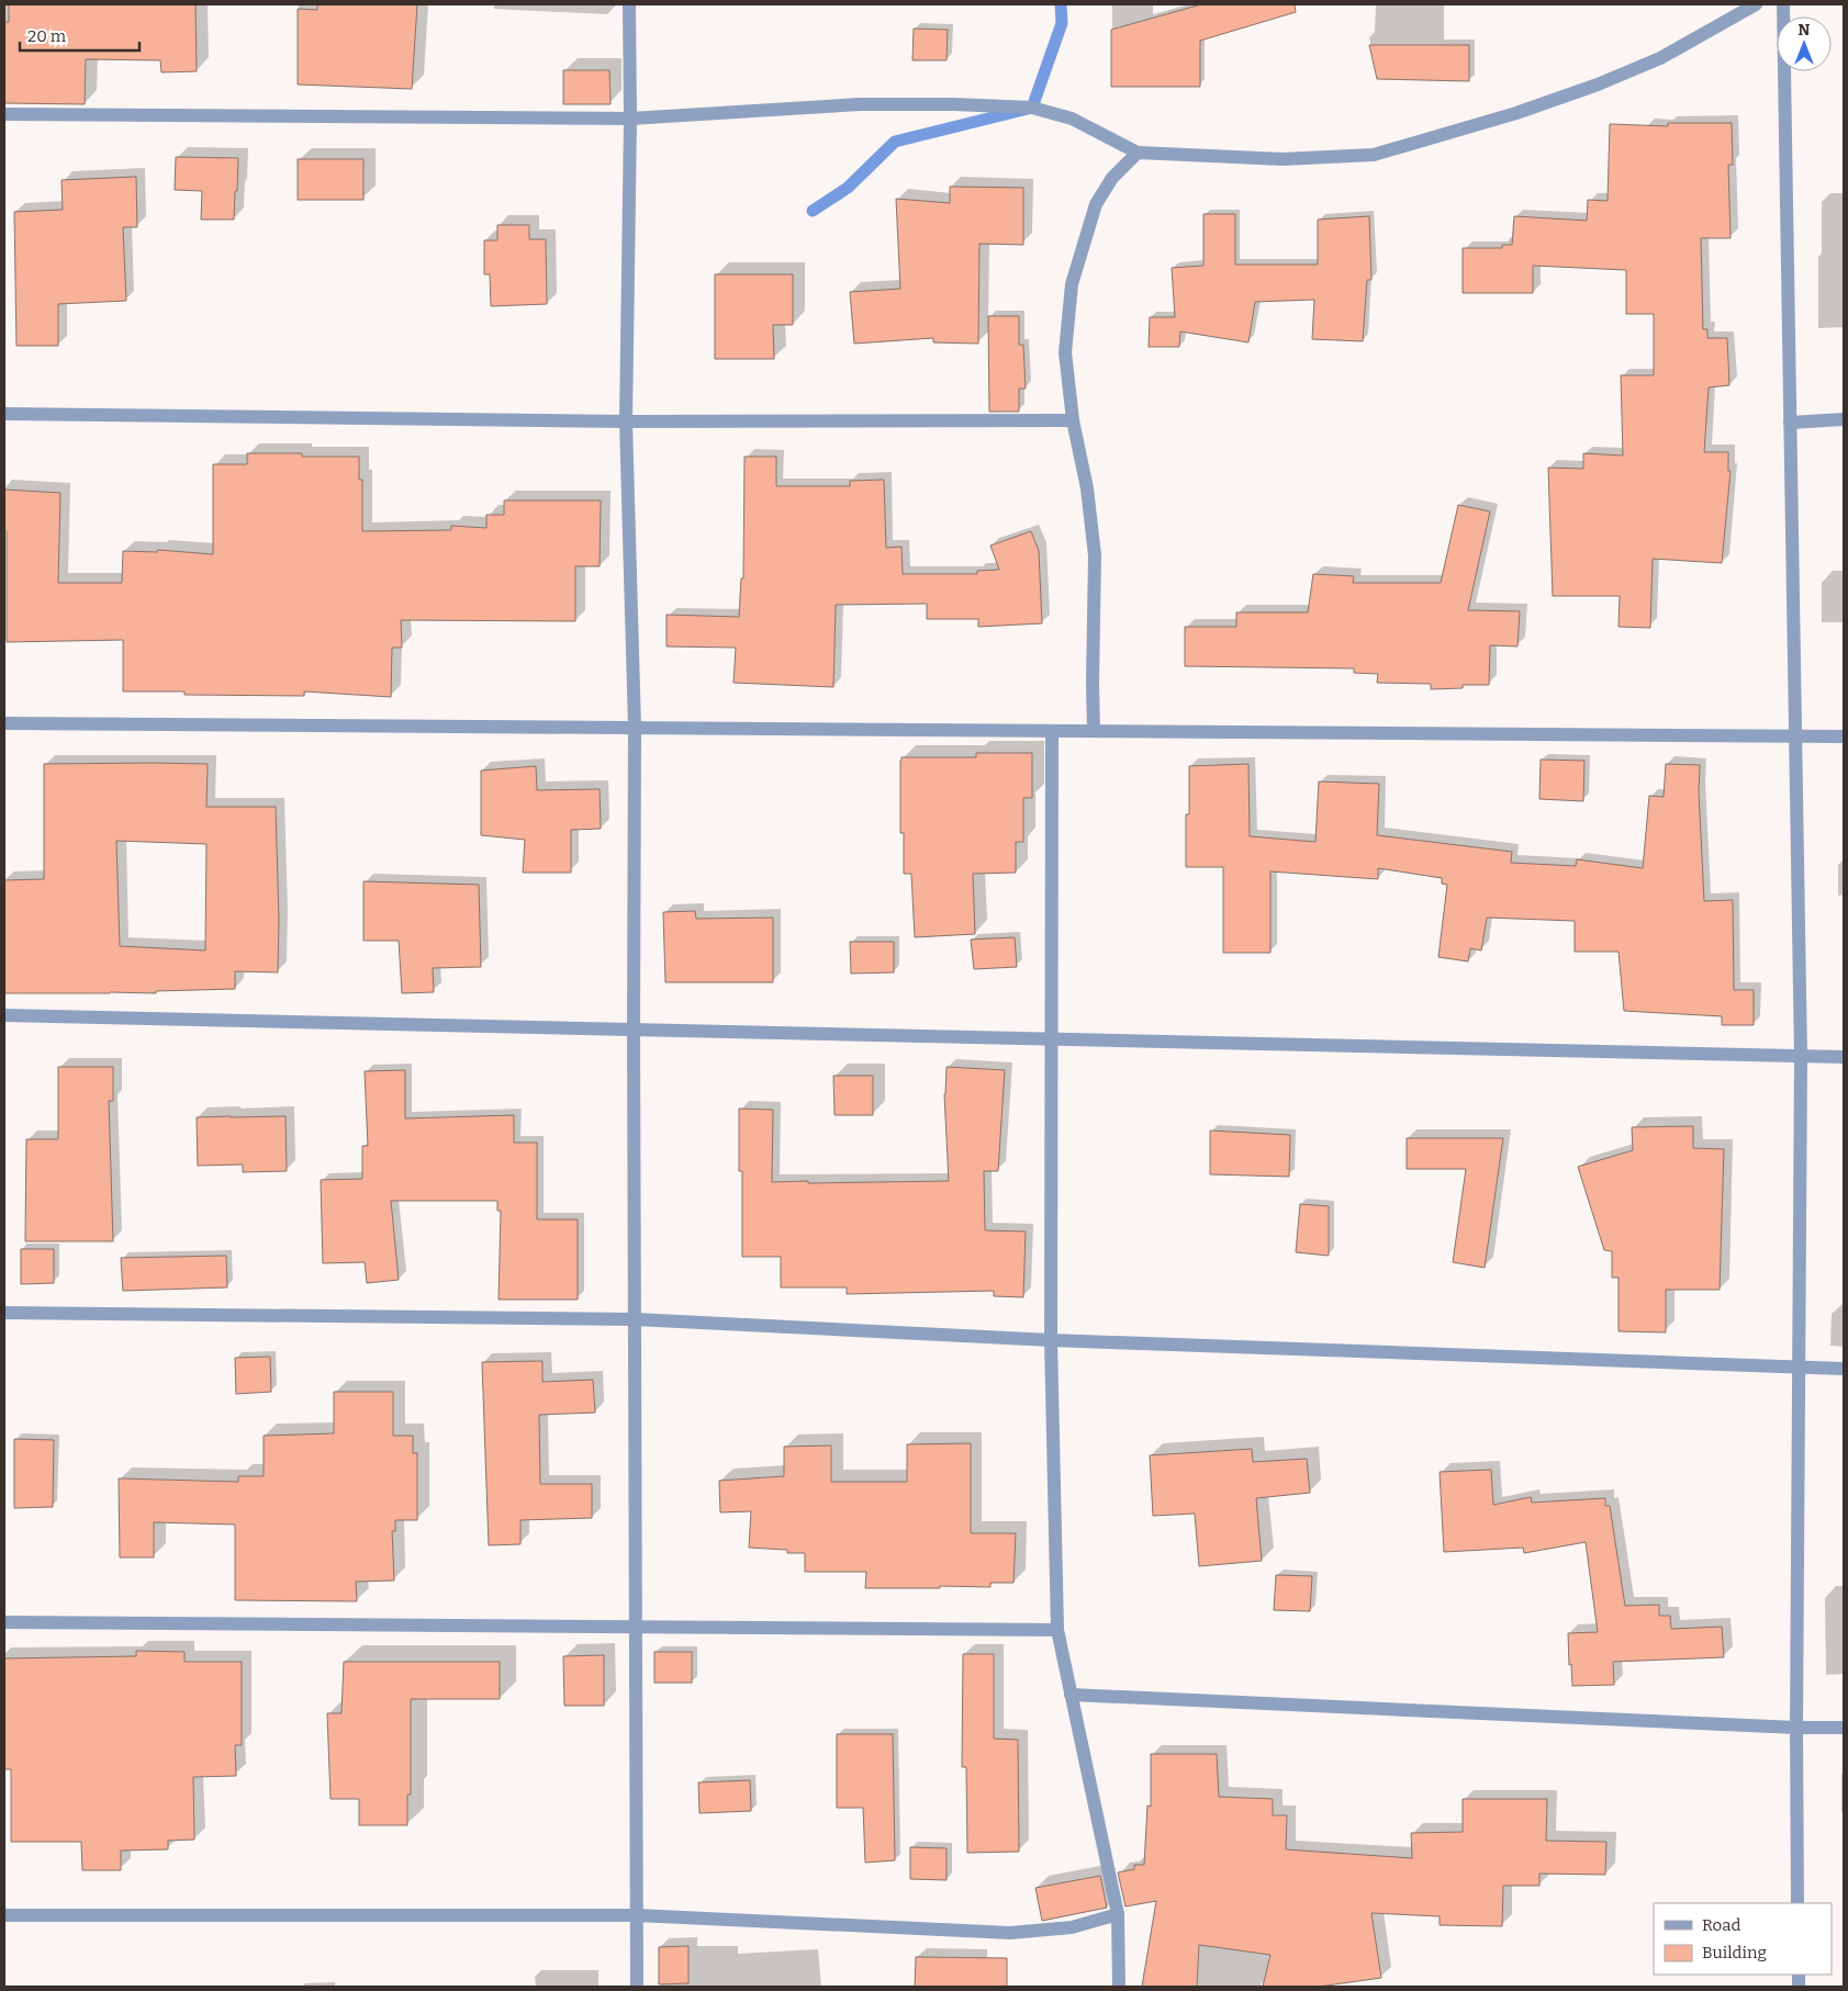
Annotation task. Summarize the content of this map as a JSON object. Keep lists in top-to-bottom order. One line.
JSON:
{"legend":["Road","Building"],"scale_bar":"20 m","north":"top"}
